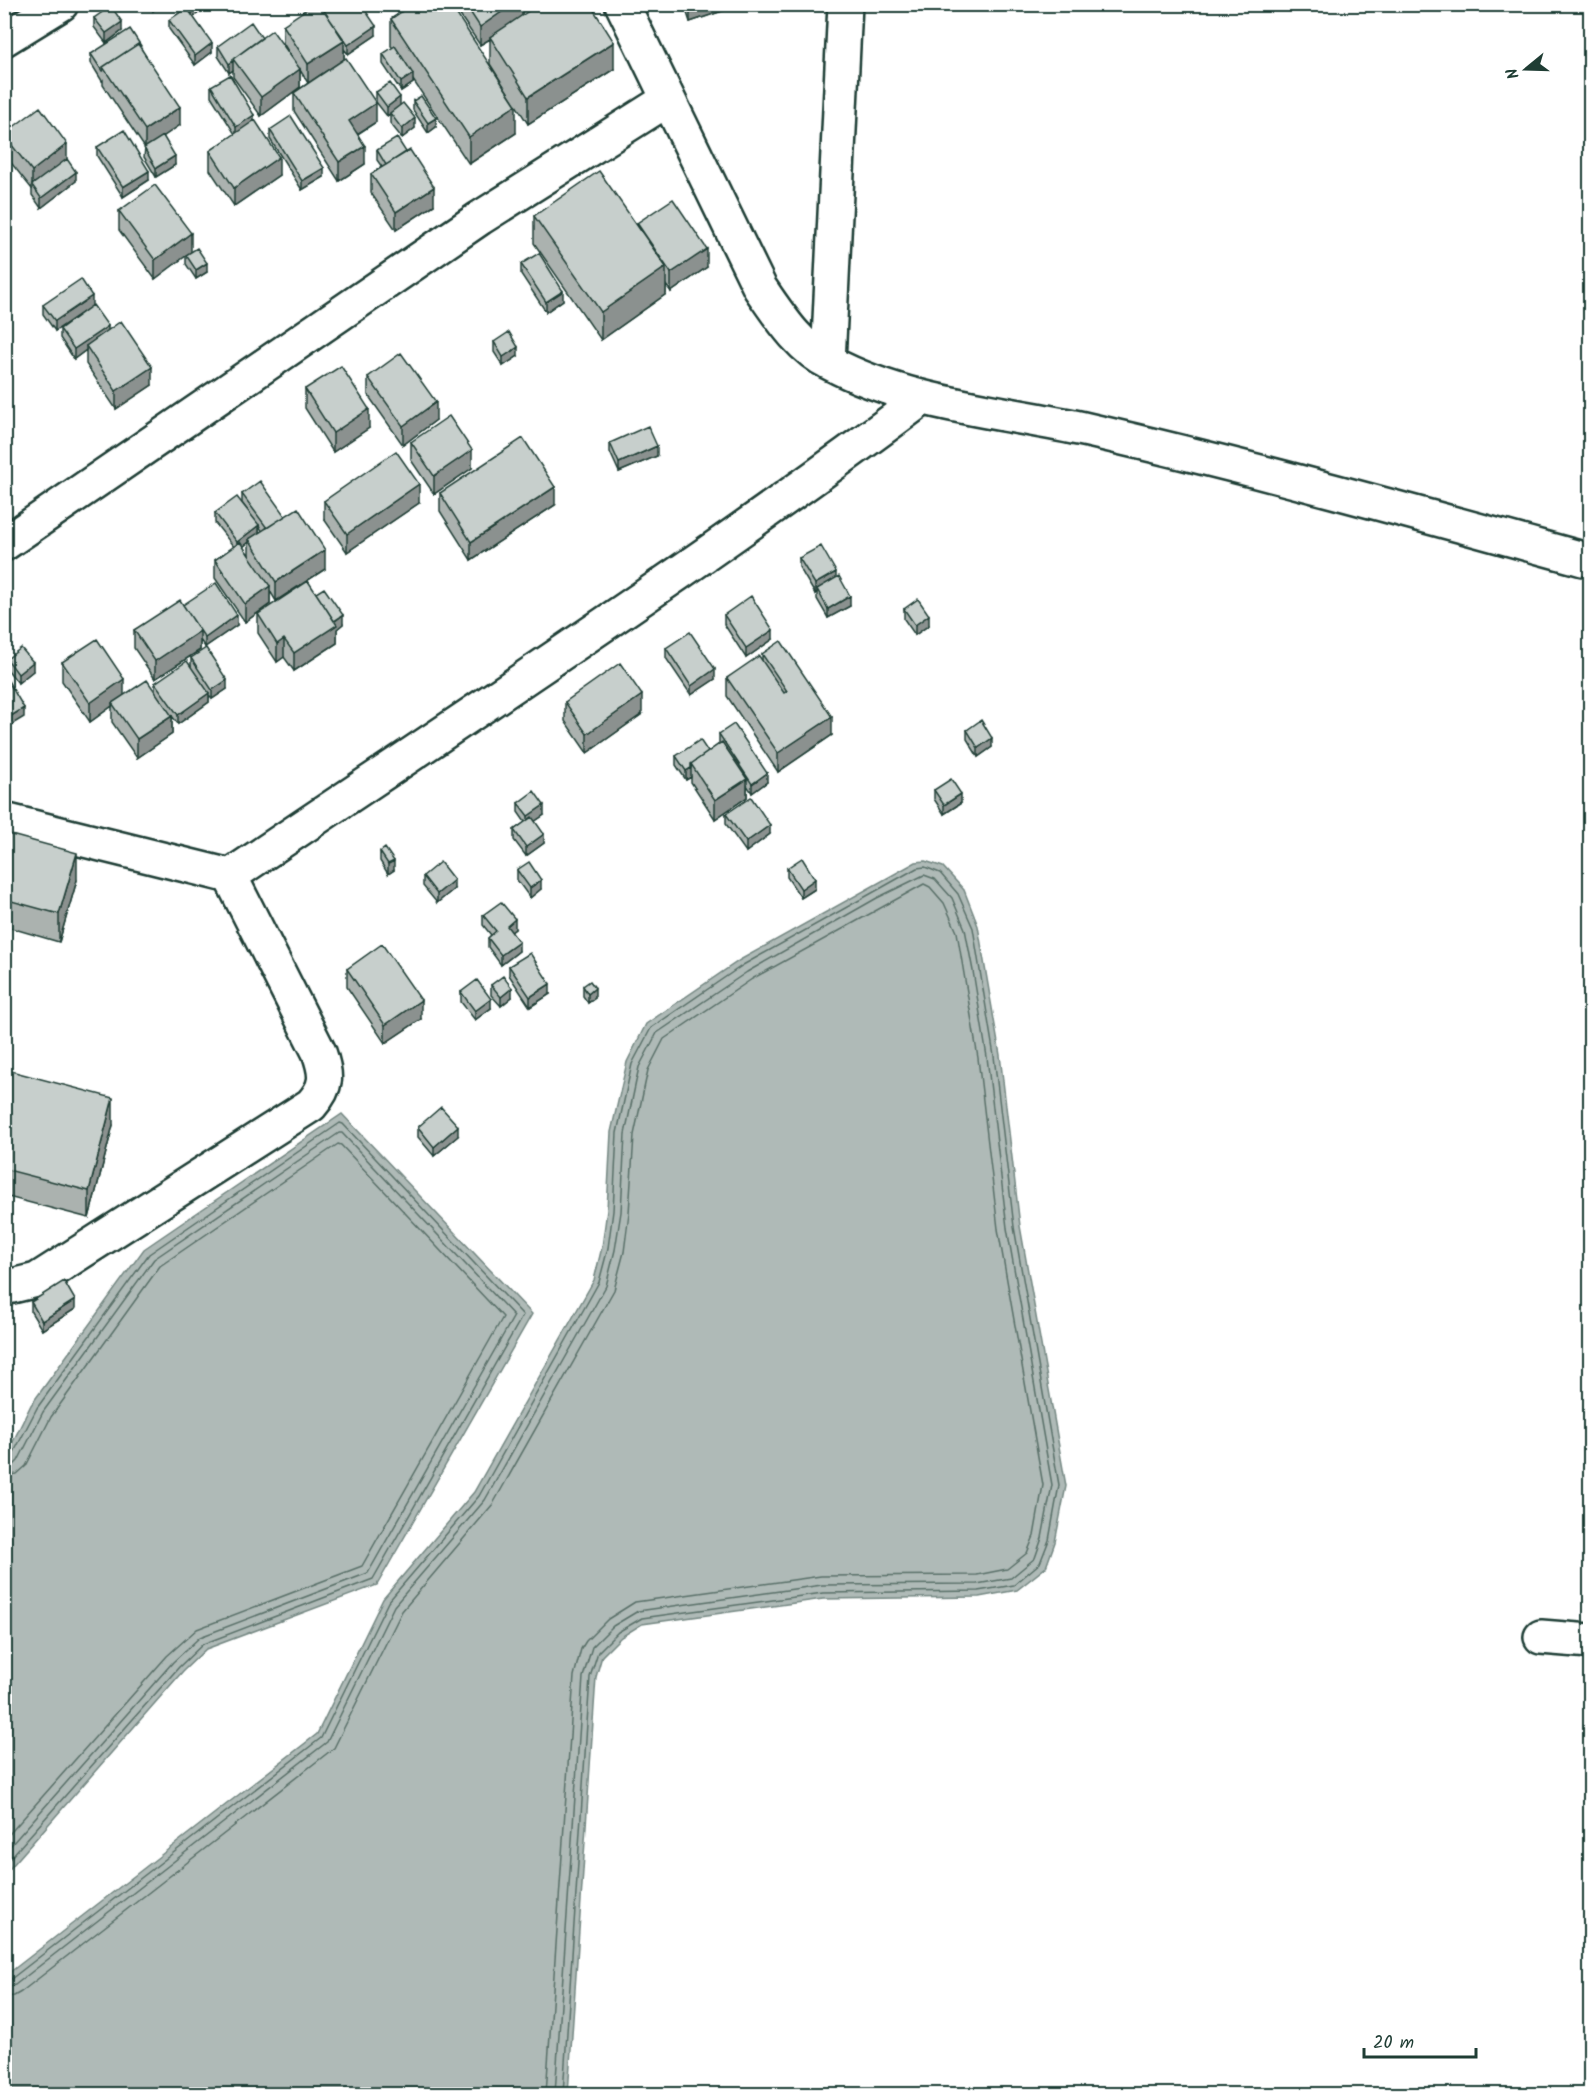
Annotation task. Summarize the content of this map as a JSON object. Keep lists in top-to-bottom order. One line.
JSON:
{"scale_bar":"20 m","north":"left"}
